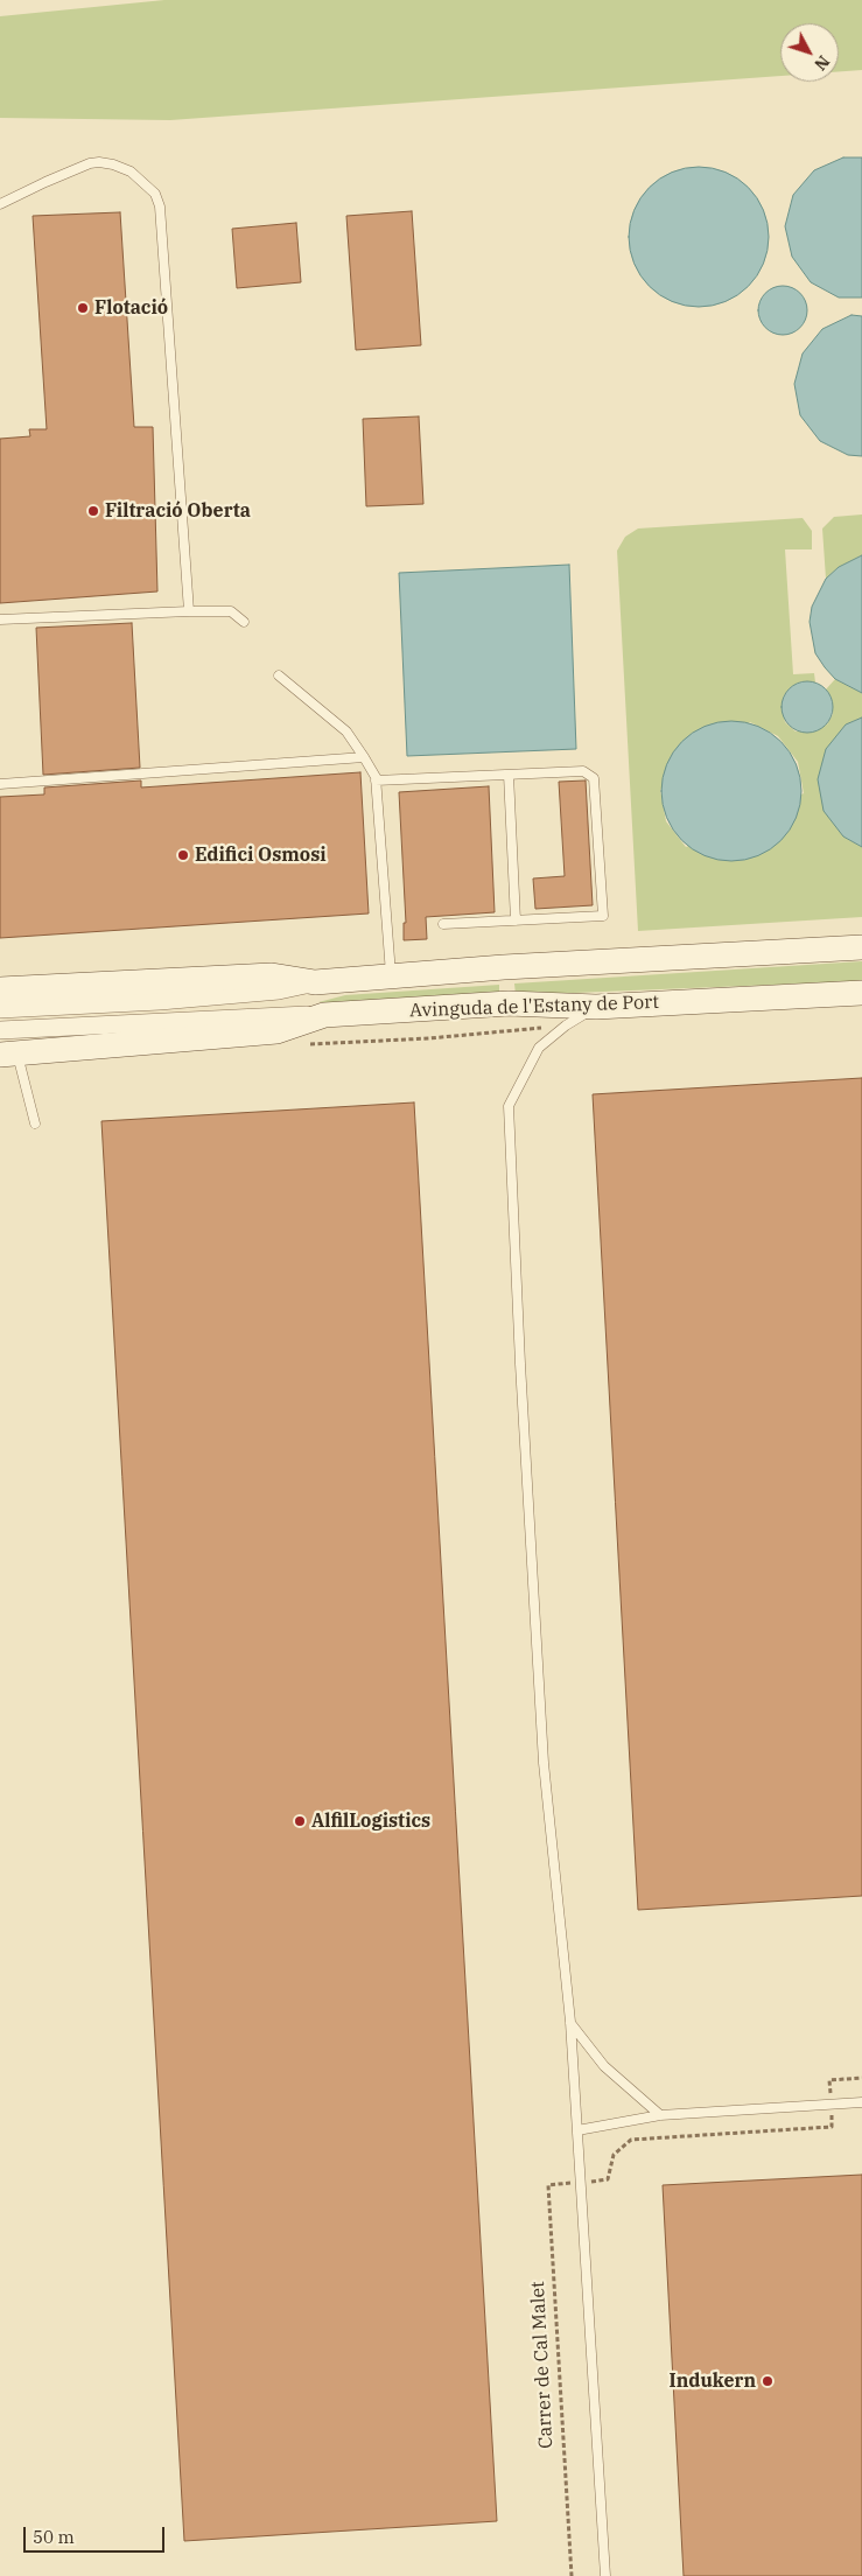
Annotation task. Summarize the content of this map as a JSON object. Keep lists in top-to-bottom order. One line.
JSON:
{"streets":{"street":["Avinguda de l'Estany de Port"],"path":["Carrer de Cal Malet"]},"places":["Flotació","Filtració Oberta","Edifici Osmosi","AlfilLogistics","Indukern"],"scale_bar":"50 m","north":"bottom right"}
